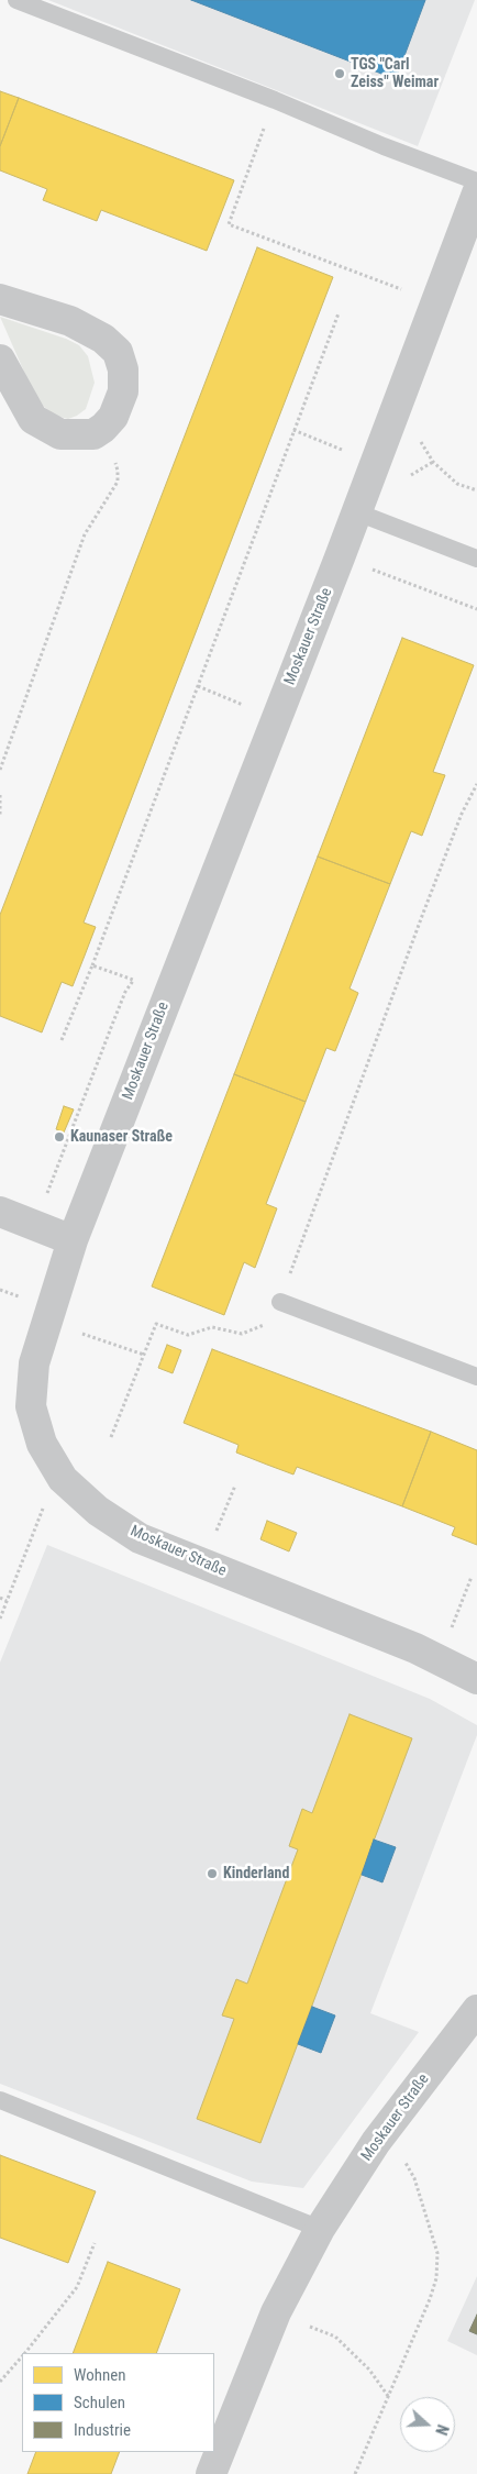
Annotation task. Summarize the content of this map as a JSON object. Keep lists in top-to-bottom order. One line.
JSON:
{"streets":{"street":["Moskauer Straße"]},"places":["TGS \"Carl Zeiss\" Weimar","Kaunaser Straße","Kinderland"],"legend":["Wohnen","Schulen","Industrie"],"north":"right"}
